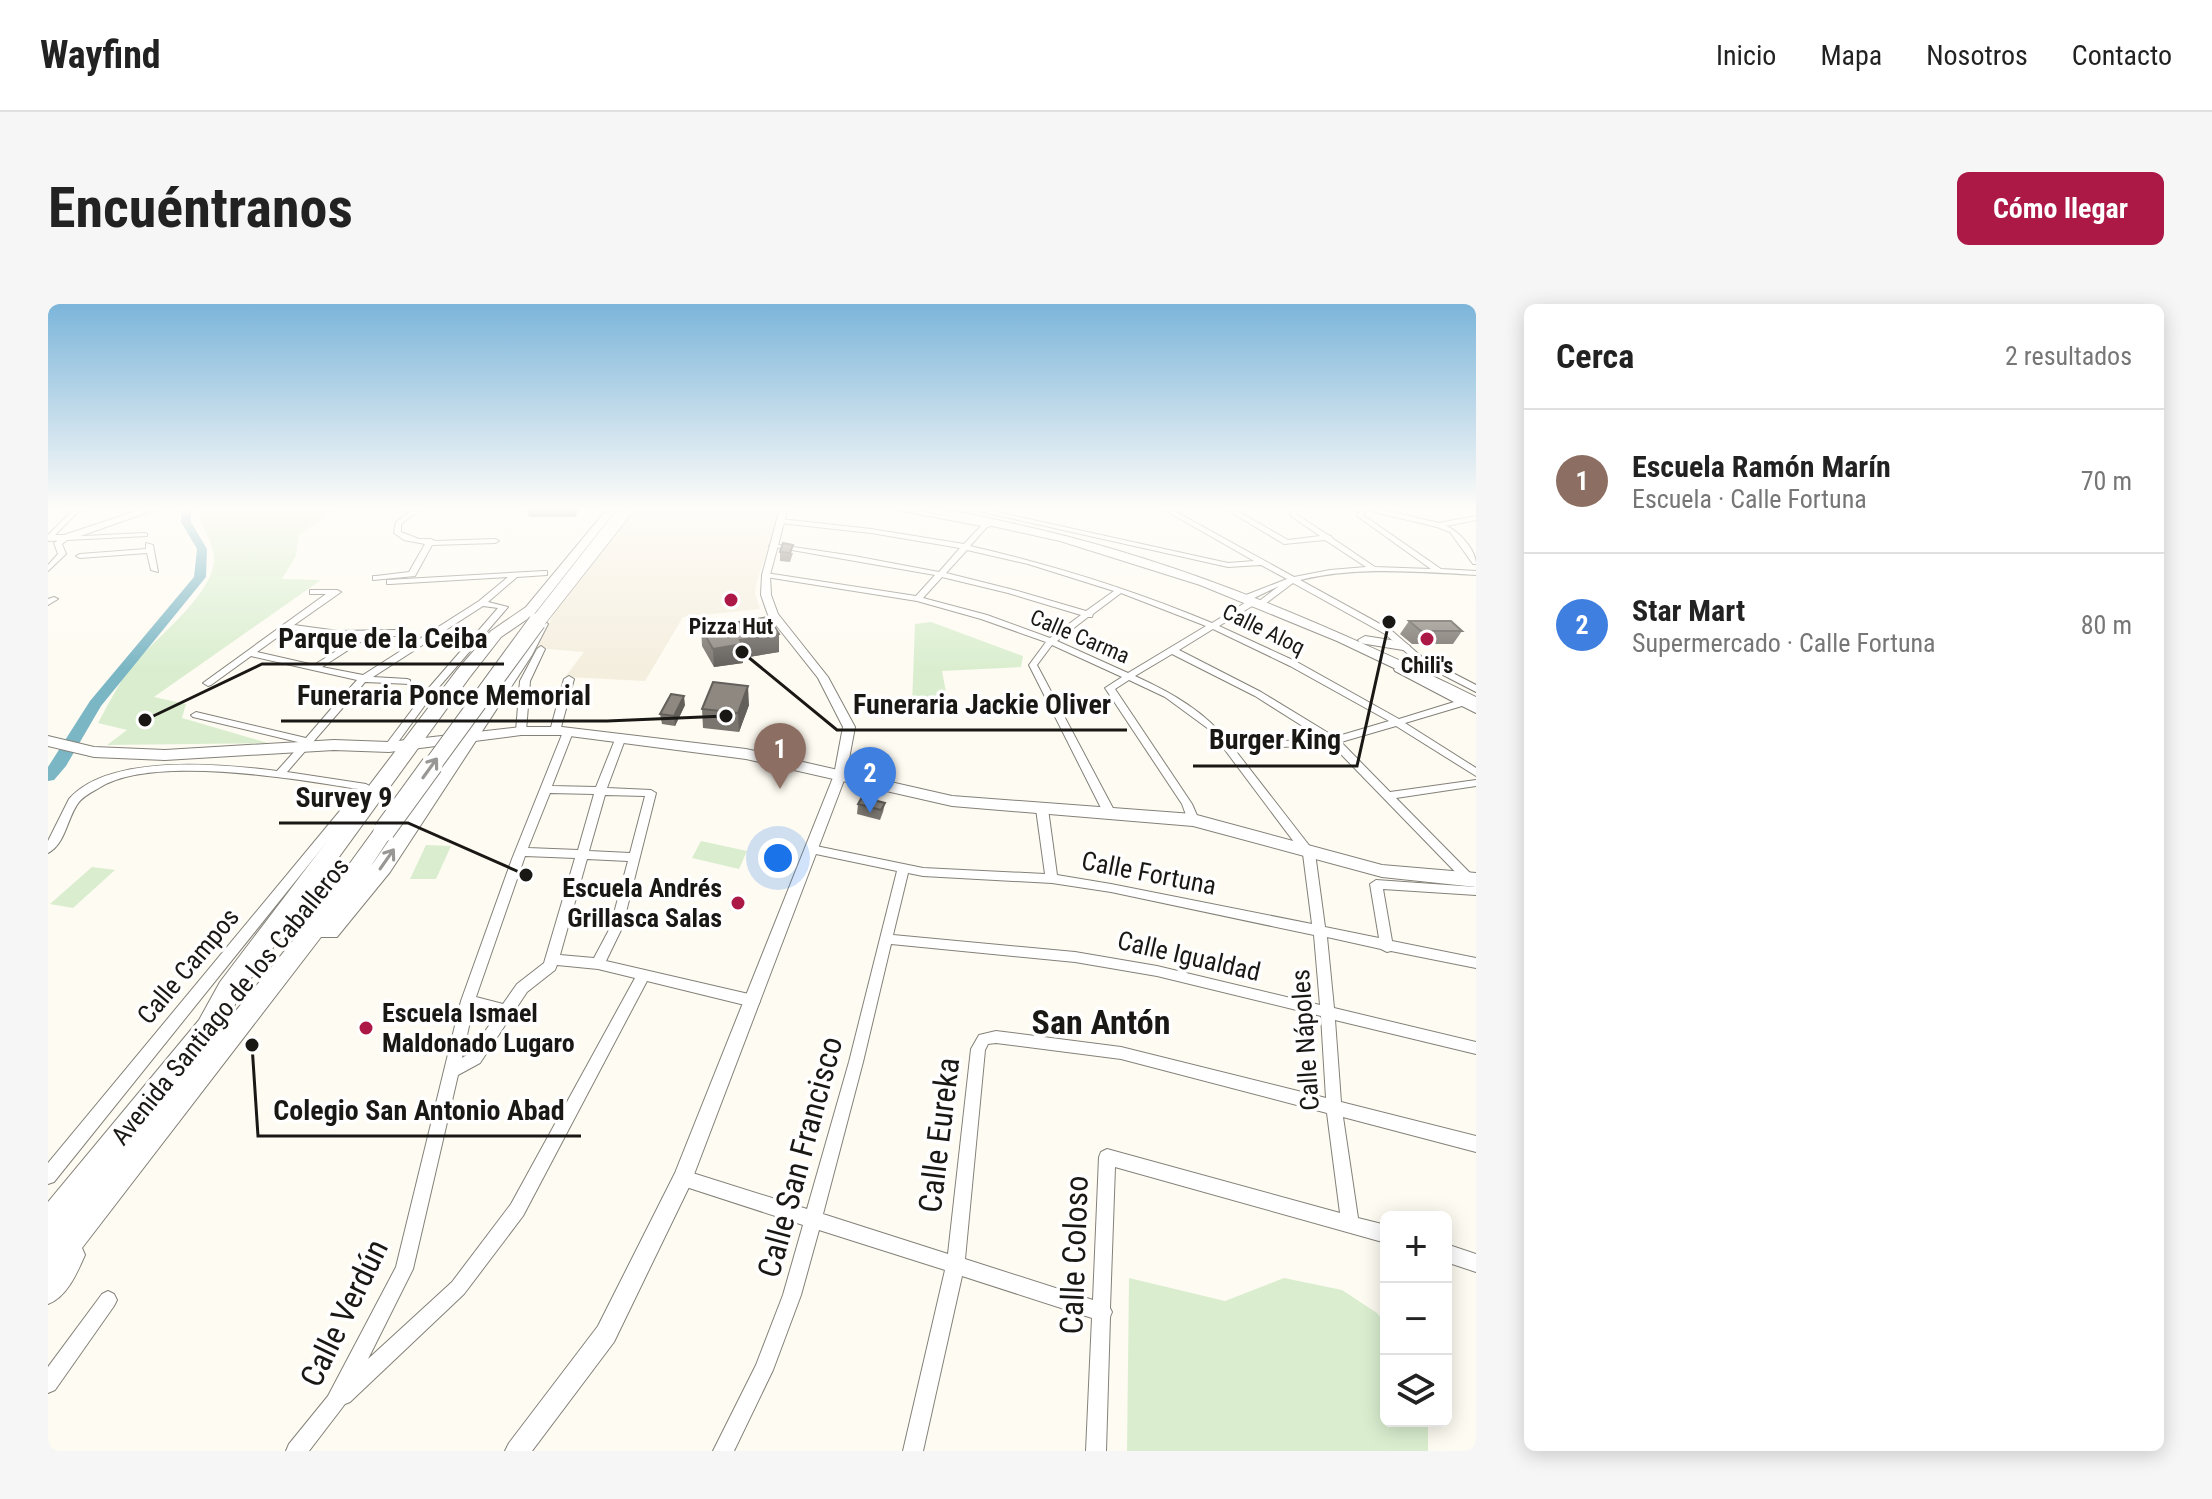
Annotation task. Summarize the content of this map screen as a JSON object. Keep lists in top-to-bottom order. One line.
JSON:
{"streets":{"highway":["Avenida Santiago de los Caballeros"],"street":["Calle Aloq","Calle Carma","Calle Fortuna","Calle Igualdad","Calle Campos","Calle Nápoles","Calle Eureka","Calle San Francisco","Calle Coloso","Calle Verdún"]},"crossings":[["Calle Carma","Calle Nápoles"],["Calle Fortuna","Calle Nápoles"],["Calle Fortuna","Calle San Francisco"],["Calle Igualdad","Calle Nápoles"],["Calle Igualdad","Calle San Francisco"],["Calle Nápoles","Calle Eureka"],["Calle Nápoles","Calle Coloso"]],"districts":["San Antón"],"places":["Pizza Hut","Burger King","Chili's","Funeraria Jackie Oliver","Funeraria Ponce Memorial","Parque de la Ceiba","Survey 9","Escuela Andrés Grillasca Salas","Escuela Ismael Maldonado Lugaro","Colegio San Antonio Abad"],"page":{"header":"Wayfind","nav":["Inicio","Mapa","Nosotros","Contacto"],"buttons":"Cómo llegar","title":"Encuéntranos","heading":["Cerca","2 resultados"],"list":[{"mark":"1","name":"Escuela Ramón Marín","note":"Escuela · Calle Fortuna","value":"70 m"},{"mark":"2","name":"Star Mart","note":"Supermercado · Calle Fortuna","value":"80 m"}],"pins":["1","2"],"map_buttons":["+","−"]}}
